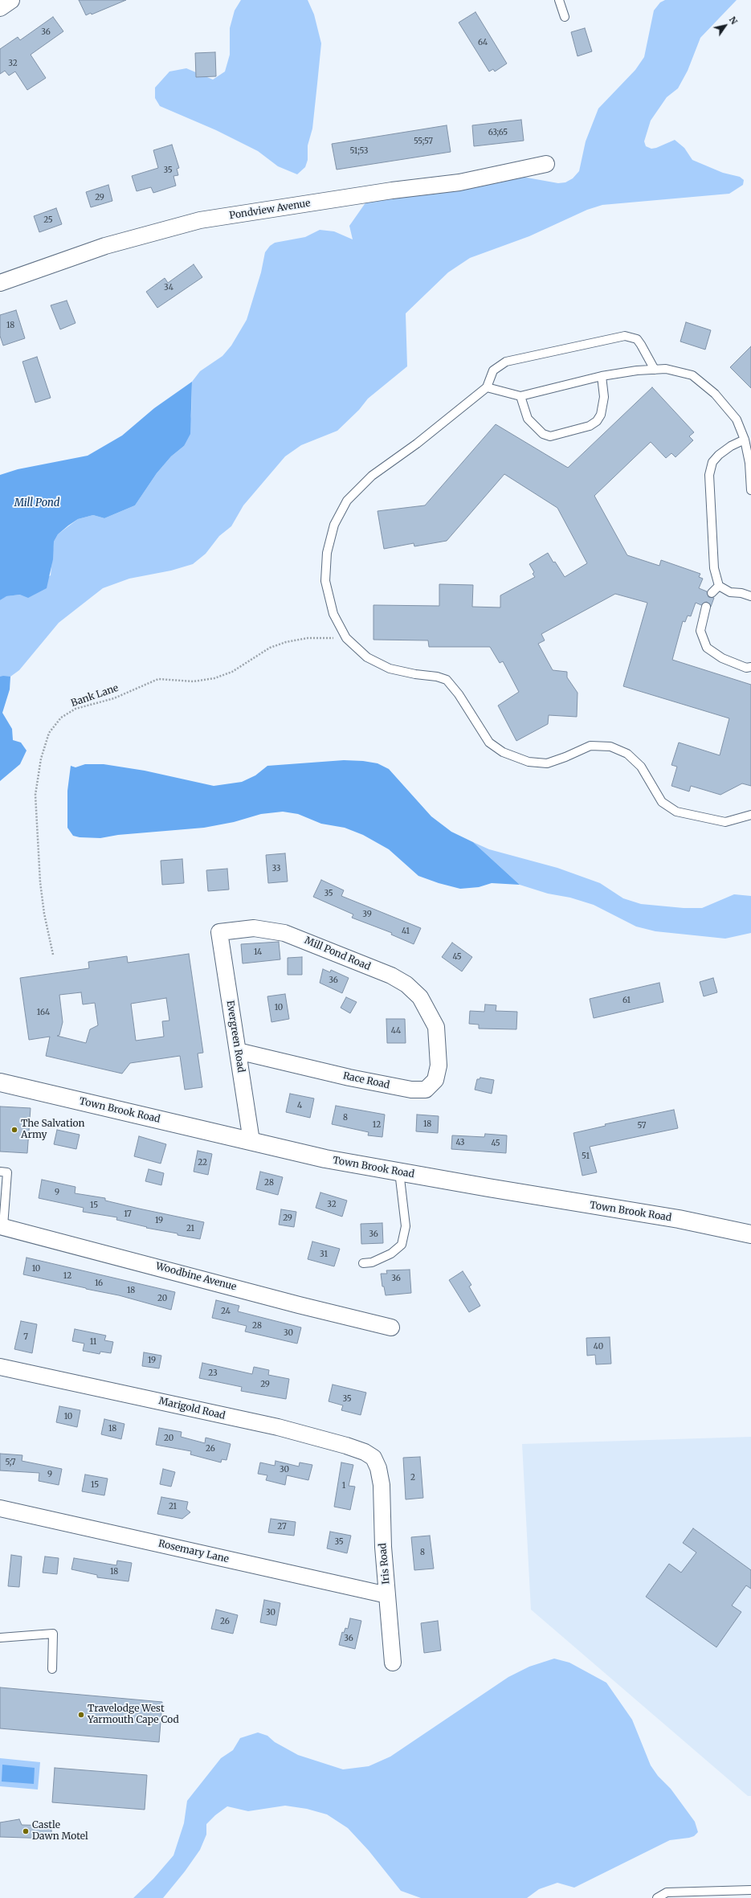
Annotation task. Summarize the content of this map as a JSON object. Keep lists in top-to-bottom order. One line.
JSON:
{"streets":{"main road":["Town Brook Road"],"street":["Pondview Avenue","Mill Pond Road","Evergreen Road","Race Road","Woodbine Avenue","Marigold Road","Rosemary Lane","Iris Road"],"path":["Bank Lane"]},"crossings":[["Mill Pond Road","Evergreen Road"],["Mill Pond Road","Race Road"],["Evergreen Road","Race Road"],["Evergreen Road","Town Brook Road"],["Marigold Road","Iris Road"],["Rosemary Lane","Iris Road"]],"water":["Mill Pond"],"places":["The Salvation Army","Travelodge West Yarmouth Cape Cod","Castle Dawn Motel"],"house_numbers":["36","64","32","63;65","55;57","51;53","35","29","25","34","18","33","35","39","41","14","45","36","61","10","164","44","4","8","18","12","57","43","45","51","22","28","9","32","15","17","29","19","21","36","31","10","12","36","16","18","20","24","28","30","7","11","40","19","23","29","35","10","18","20","26","5;7","30","9","2","15","1","21","27","35","8","18","30","26","36"],"north":"top right"}
